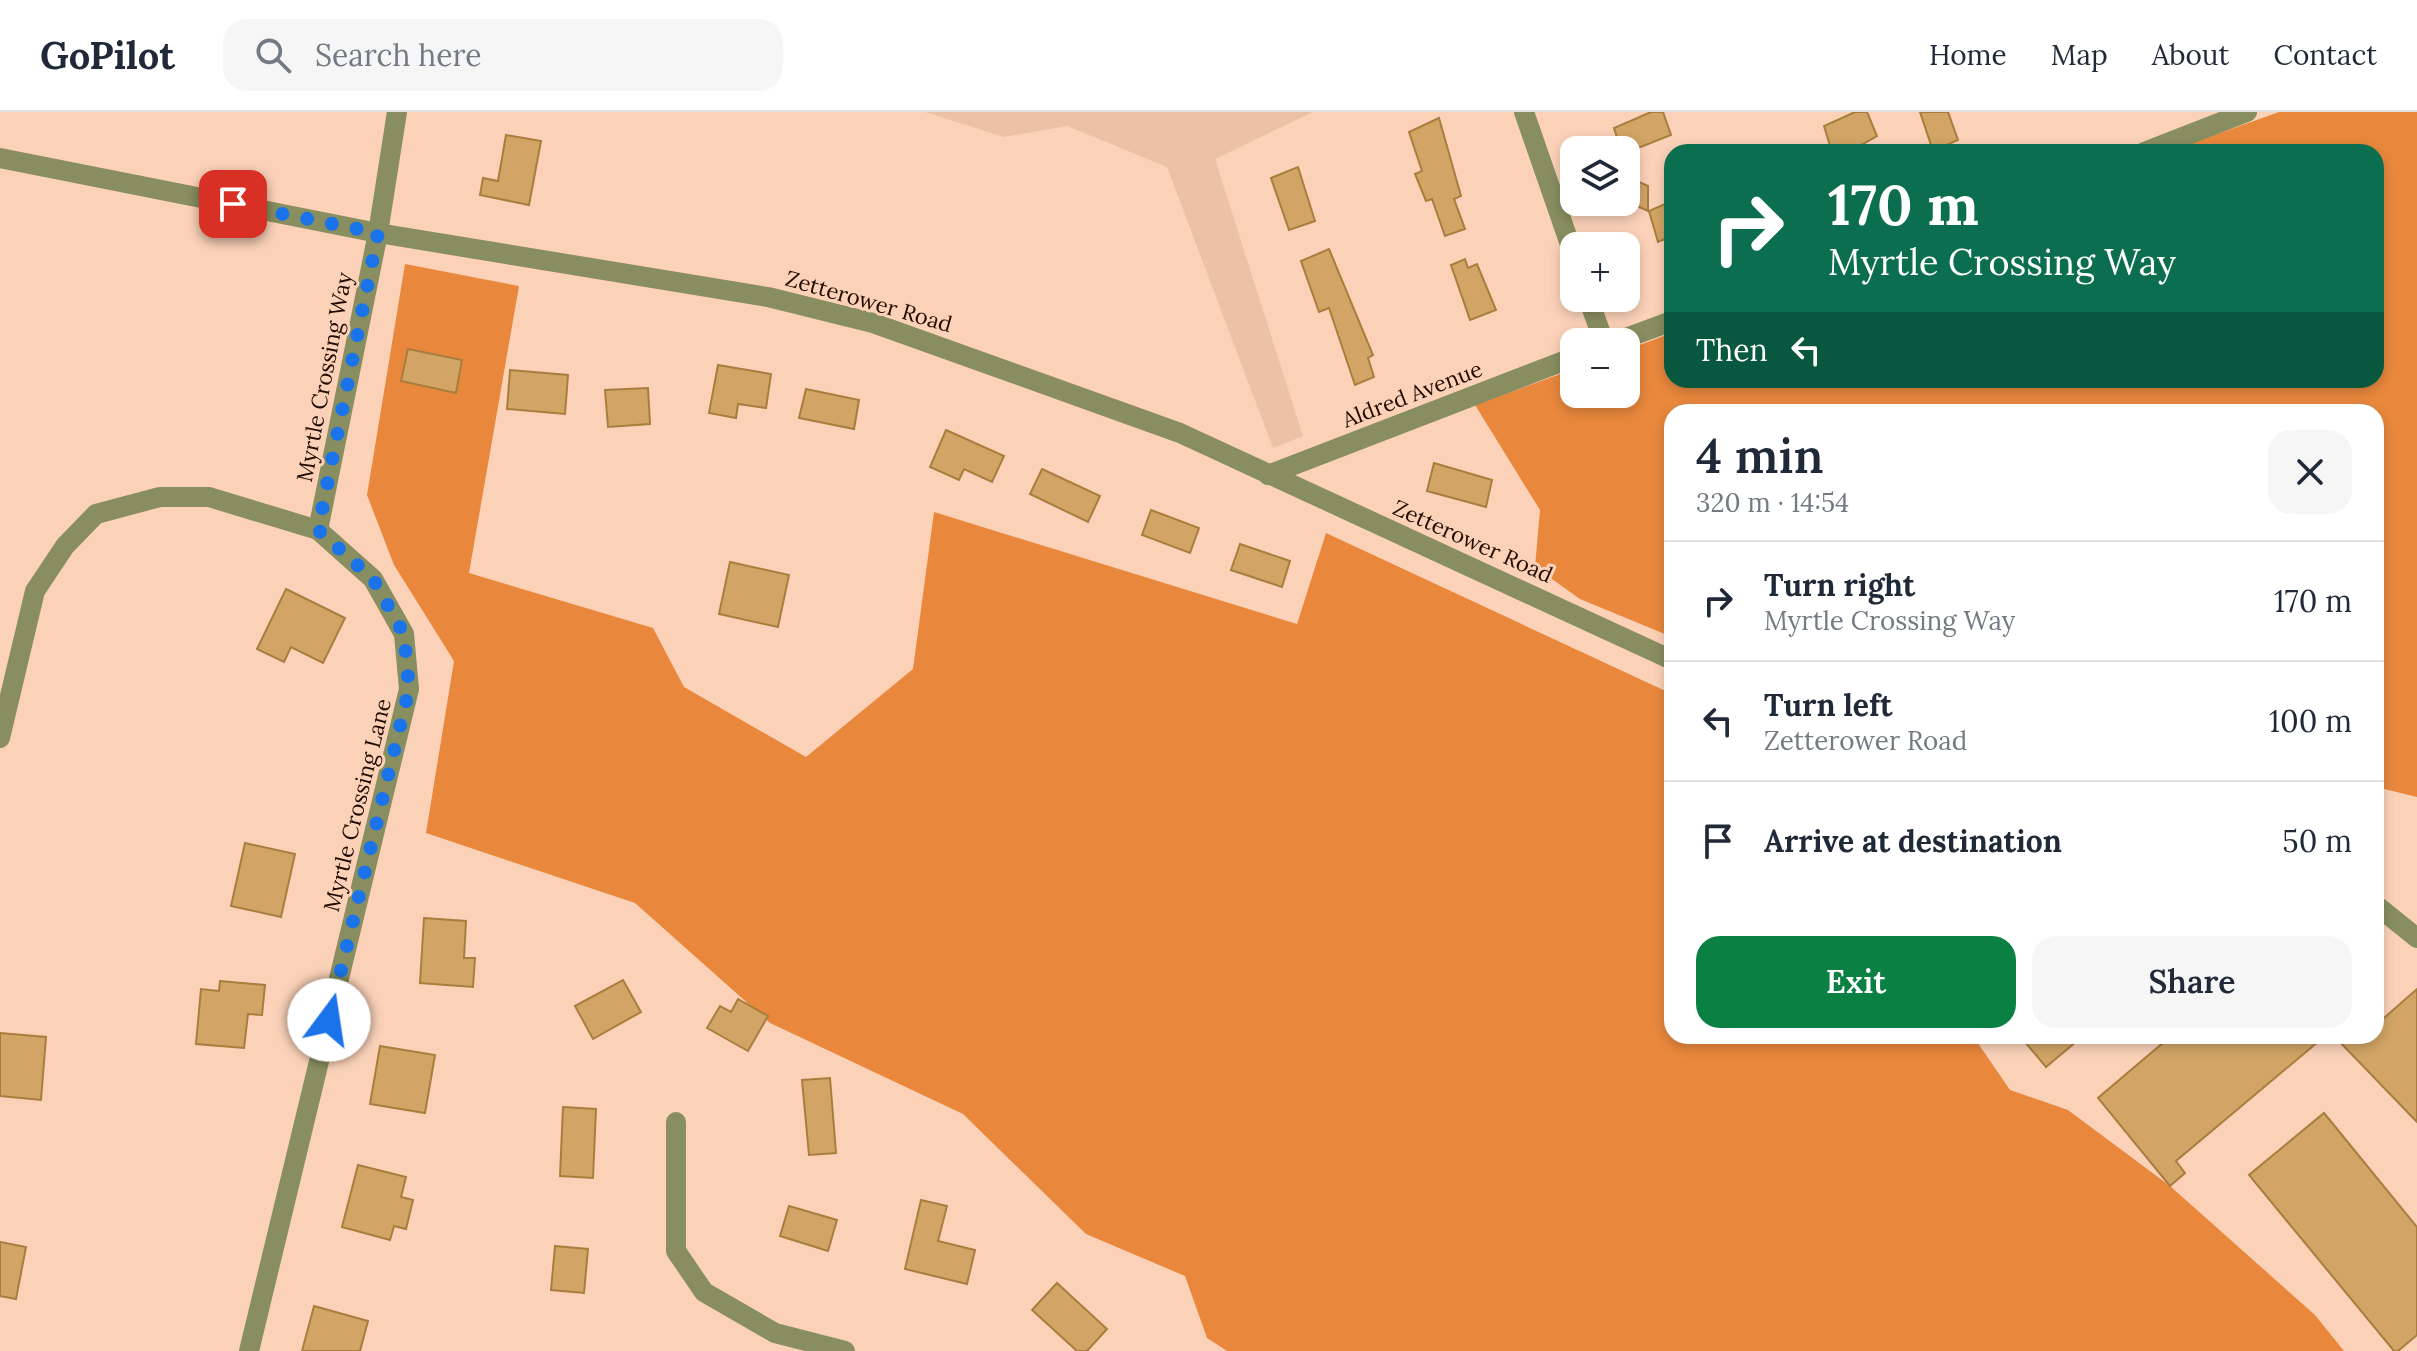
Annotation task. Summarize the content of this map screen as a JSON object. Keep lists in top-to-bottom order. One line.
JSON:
{"streets":{"street":["Zetterower Road","Myrtle Crossing Way","Aldred Avenue","Myrtle Crossing Lane"]},"crossings":[["Zetterower Road","Myrtle Crossing Way"],["Zetterower Road","Aldred Avenue"],["Myrtle Crossing Way","Myrtle Crossing Lane"]],"page":{"header":"GoPilot","search":"Search here","nav":["Home","Map","About","Contact"],"map_buttons":["+","−"],"turn":["170 m","Myrtle Crossing Way"],"then":"Then","heading":["4 min","320 m · 14:54"],"list":[{"name":"Turn right","note":"Myrtle Crossing Way","value":"170 m"},{"name":"Turn left","note":"Zetterower Road","value":"100 m"},{"name":"Arrive at destination","value":"50 m"}],"buttons":["Exit","Share"]}}
